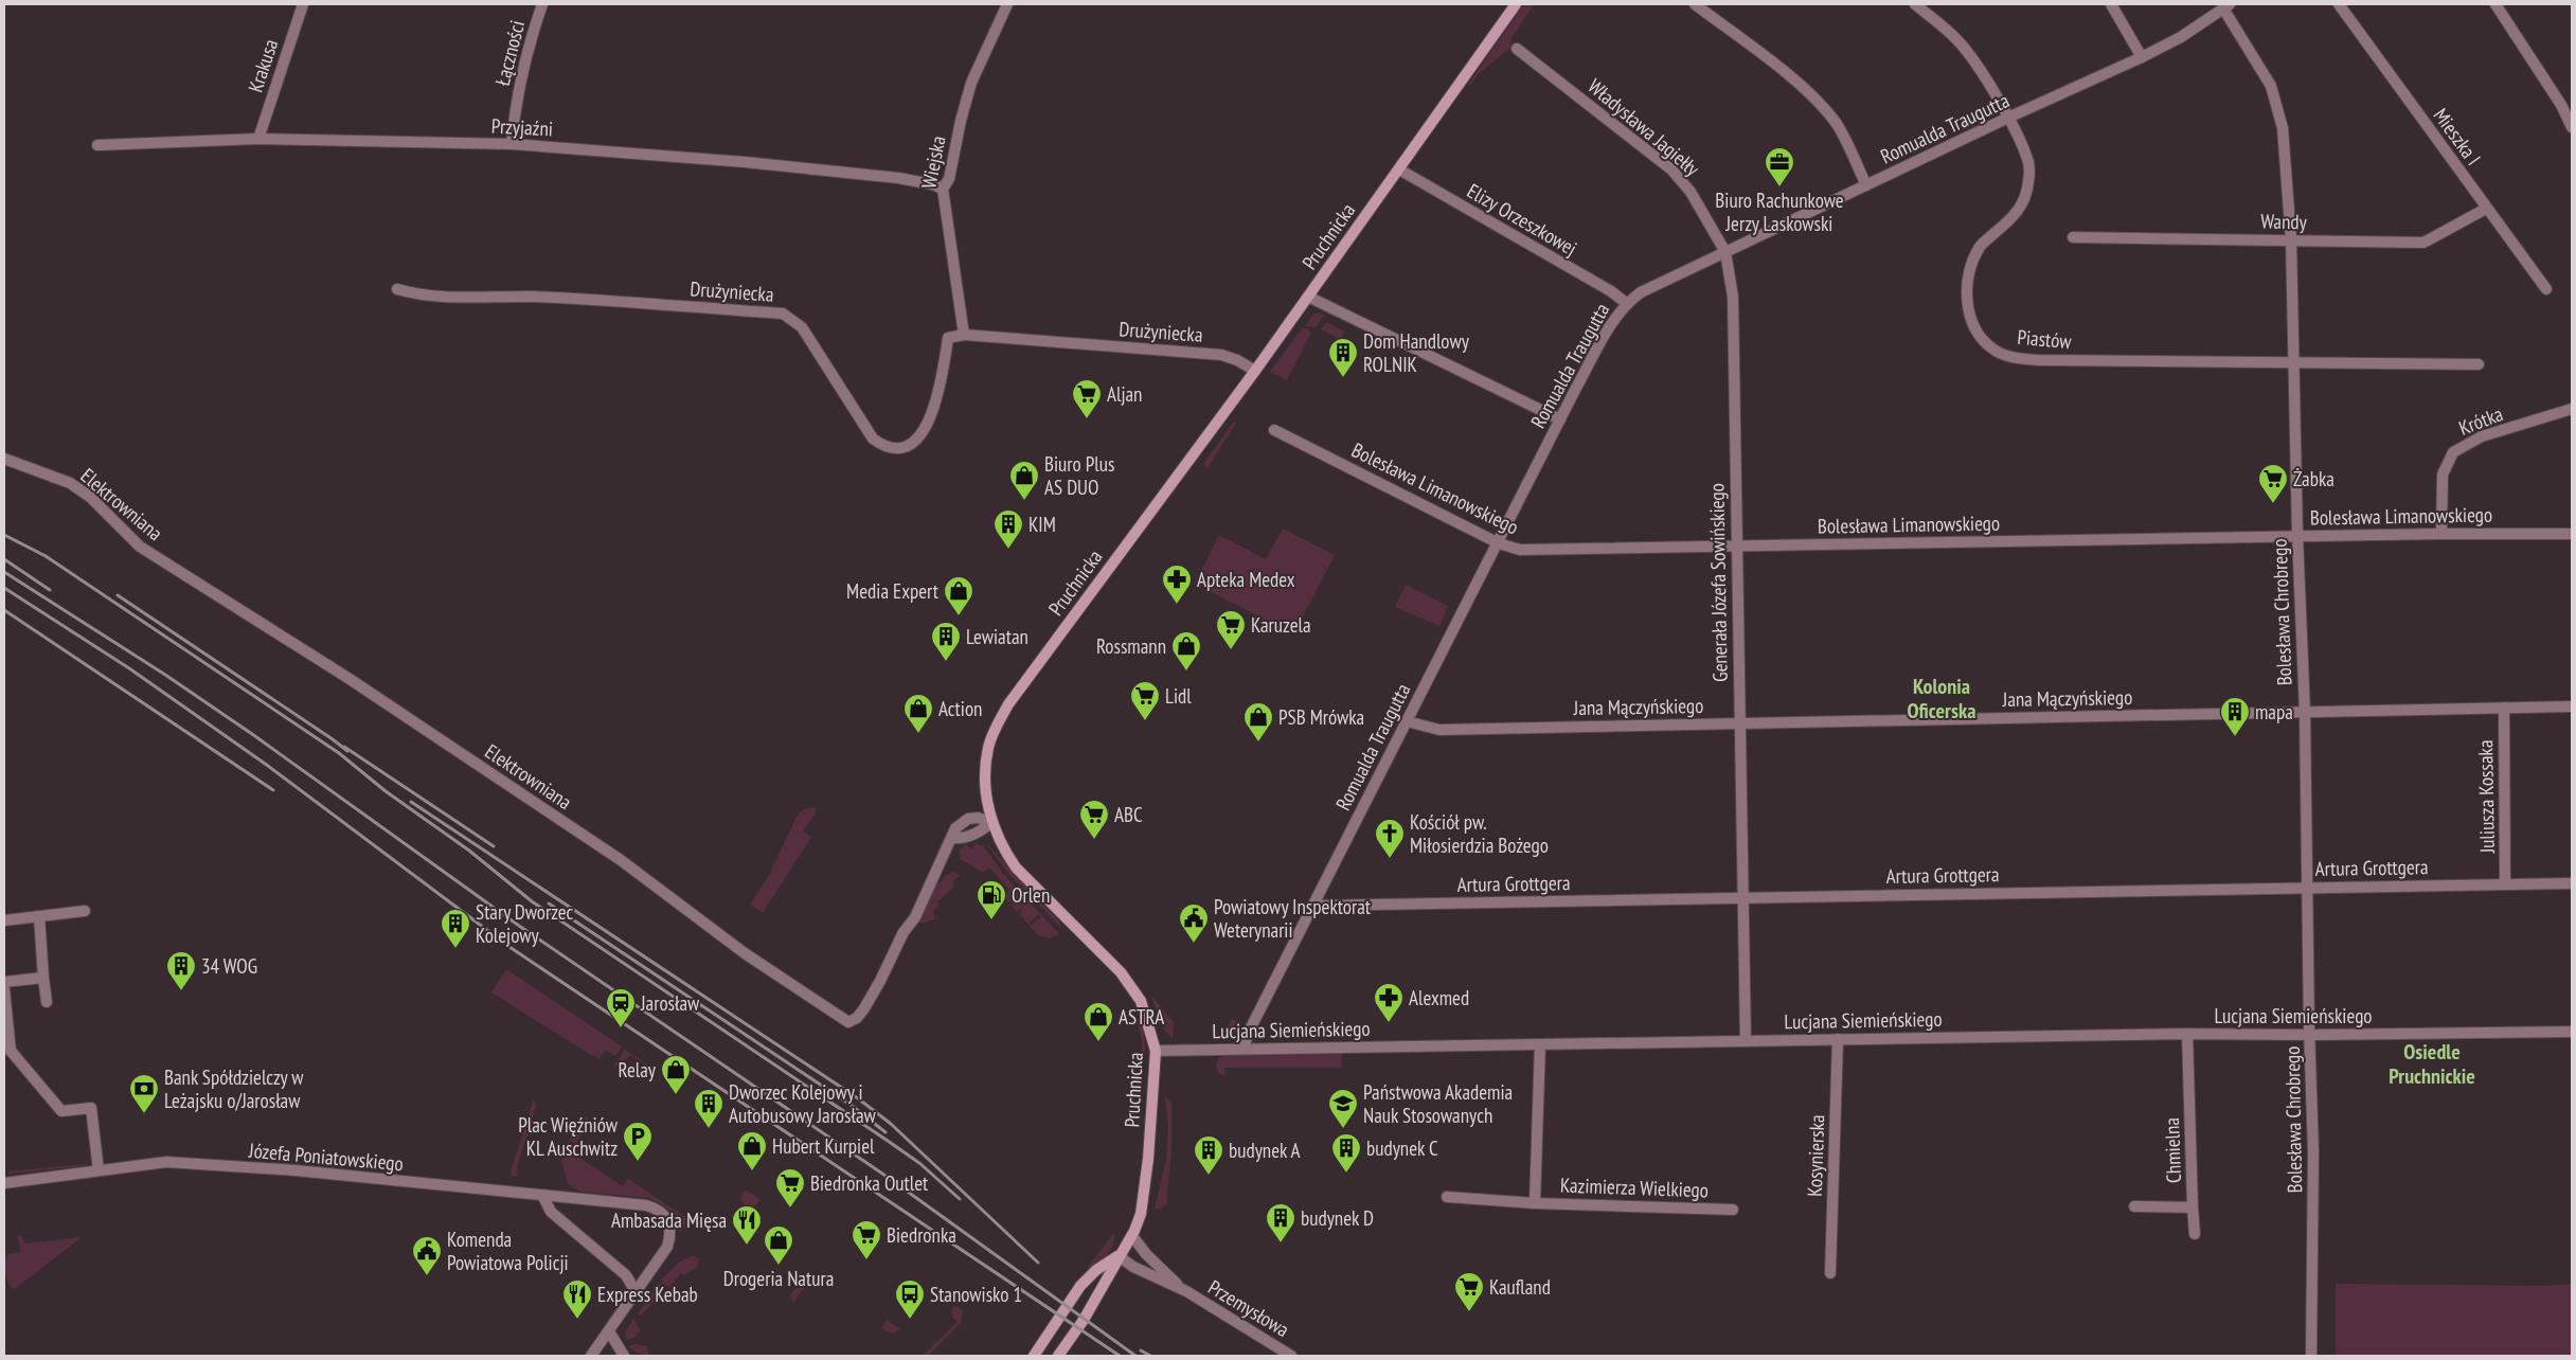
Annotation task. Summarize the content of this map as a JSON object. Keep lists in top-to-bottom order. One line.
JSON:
{"streets":{"main road":["Pruchnicka"],"street":["Łączności","Krakusa","Przyjaźni","Władysława Jagiełły","Romualda Traugutta","Mieszka I","Wiejska","Elizy Orzeszkowej","Wandy","Drużyniecka","Piastów","Krótka","Bolesława Limanowskiego","Elektrowniana","Generała Józefa Sowińskiego","Bolesława Chrobrego","Jana Mączyńskiego","Juliusza Kossaka","Artura Grottgera","Lucjana Siemieńskiego","Chmielna","Kosynierska","Józefa Poniatowskiego","Kazimierza Wielkiego","Przemysłowa"]},"crossings":[["Łączności","Przyjaźni"],["Krakusa","Przyjaźni"],["Przyjaźni","Wiejska"],["Władysława Jagiełły","Romualda Traugutta"],["Władysława Jagiełły","Generała Józefa Sowińskiego"],["Romualda Traugutta","Elizy Orzeszkowej"],["Romualda Traugutta","Piastów"],["Romualda Traugutta","Bolesława Limanowskiego"],["Romualda Traugutta","Generała Józefa Sowińskiego"],["Romualda Traugutta","Bolesława Chrobrego"],["Romualda Traugutta","Jana Mączyńskiego"],["Romualda Traugutta","Artura Grottgera"],["Romualda Traugutta","Lucjana Siemieńskiego"],["Mieszka I","Wandy"],["Wiejska","Drużyniecka"],["Elizy Orzeszkowej","Pruchnicka"],["Wandy","Bolesława Chrobrego"],["Pruchnicka","Drużyniecka"],["Pruchnicka","Elektrowniana"],["Pruchnicka","Lucjana Siemieńskiego"],["Piastów","Bolesława Chrobrego"],["Krótka","Bolesława Limanowskiego"],["Bolesława Limanowskiego","Generała Józefa Sowińskiego"],["Bolesława Limanowskiego","Bolesława Chrobrego"],["Generała Józefa Sowińskiego","Jana Mączyńskiego"],["Generała Józefa Sowińskiego","Artura Grottgera"],["Generała Józefa Sowińskiego","Lucjana Siemieńskiego"],["Bolesława Chrobrego","Jana Mączyńskiego"],["Bolesława Chrobrego","Artura Grottgera"],["Bolesława Chrobrego","Lucjana Siemieńskiego"],["Jana Mączyńskiego","Juliusza Kossaka"],["Juliusza Kossaka","Artura Grottgera"],["Lucjana Siemieńskiego","Chmielna"],["Lucjana Siemieńskiego","Kosynierska"],["Lucjana Siemieńskiego","Kazimierza Wielkiego"]],"districts":["Kolonia Oficerska","Osiedle Pruchnickie"],"places":{"office":["Biuro Rachunkowe Jerzy Laskowski"],"building":["Dom Handlowy ROLNIK","KIM","Lewiatan","mapa","Stary Dworzec Kolejowy","34 WOG","Dworzec Kolejowy i Autobusowy Jarosław","budynek C","budynek A","budynek D"],"supermarket":["Aljan","Żabka","Karuzela","Lidl","ABC","Biedronka Outlet","Biedronka","Kaufland"],"shop":["Biuro Plus AS DUO","Media Expert","Rossmann","Action","PSB Mrówka","ASTRA","Relay","Hubert Kurpiel","Drogeria Natura"],"pharmacy":["Apteka Medex","Alexmed"],"church":["Kościół pw. Miłosierdzia Bożego"],"fuel station":["Orlen"],"public building":["Powiatowy Inspektorat Weterynarii","Komenda Powiatowa Policji"],"station":["Jarosław"],"bank":["Bank Spółdzielczy w Leżajsku o/Jarosław"],"school or university":["Państwowa Akademia Nauk Stosowanych"],"parking":["Plac Więźniów KL Auschwitz"],"restaurant":["Ambasada Mięsa","Express Kebab"],"bus stop":["Stanowisko 1"]}}
